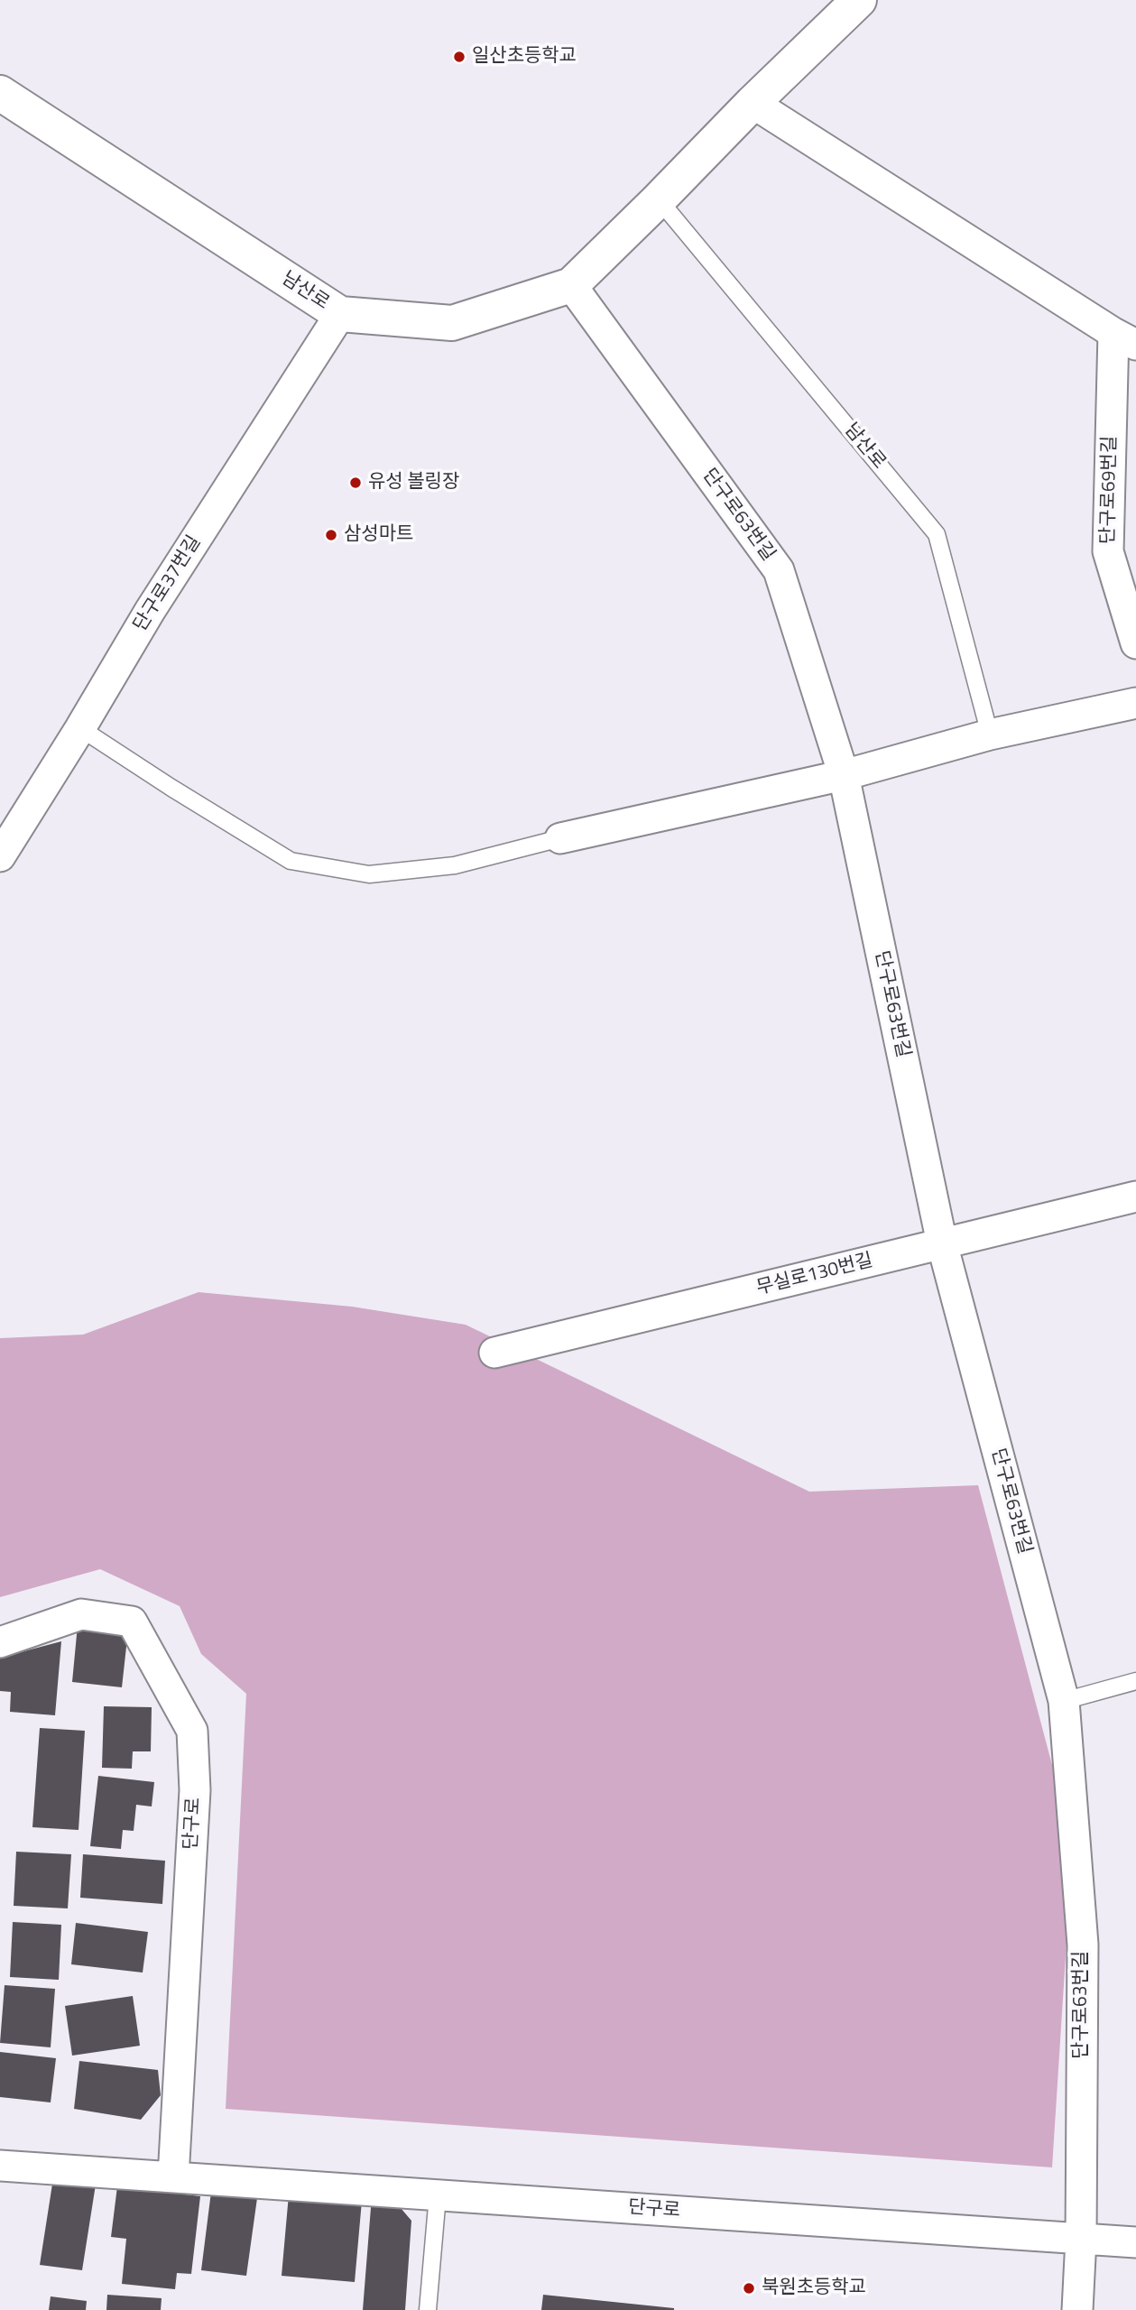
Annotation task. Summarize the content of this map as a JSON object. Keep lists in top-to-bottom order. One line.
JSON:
{"streets":{"street":["남산로","단구로69번길","단구로63번길","단구로37번길","무실로130번길","단구로"]},"crossings":[["남산로","단구로63번길"],["남산로","단구로37번길"],["단구로63번길","무실로130번길"],["단구로63번길","단구로"]],"places":["일산초등학교","유성 볼링장","삼성마트","북원초등학교"]}
